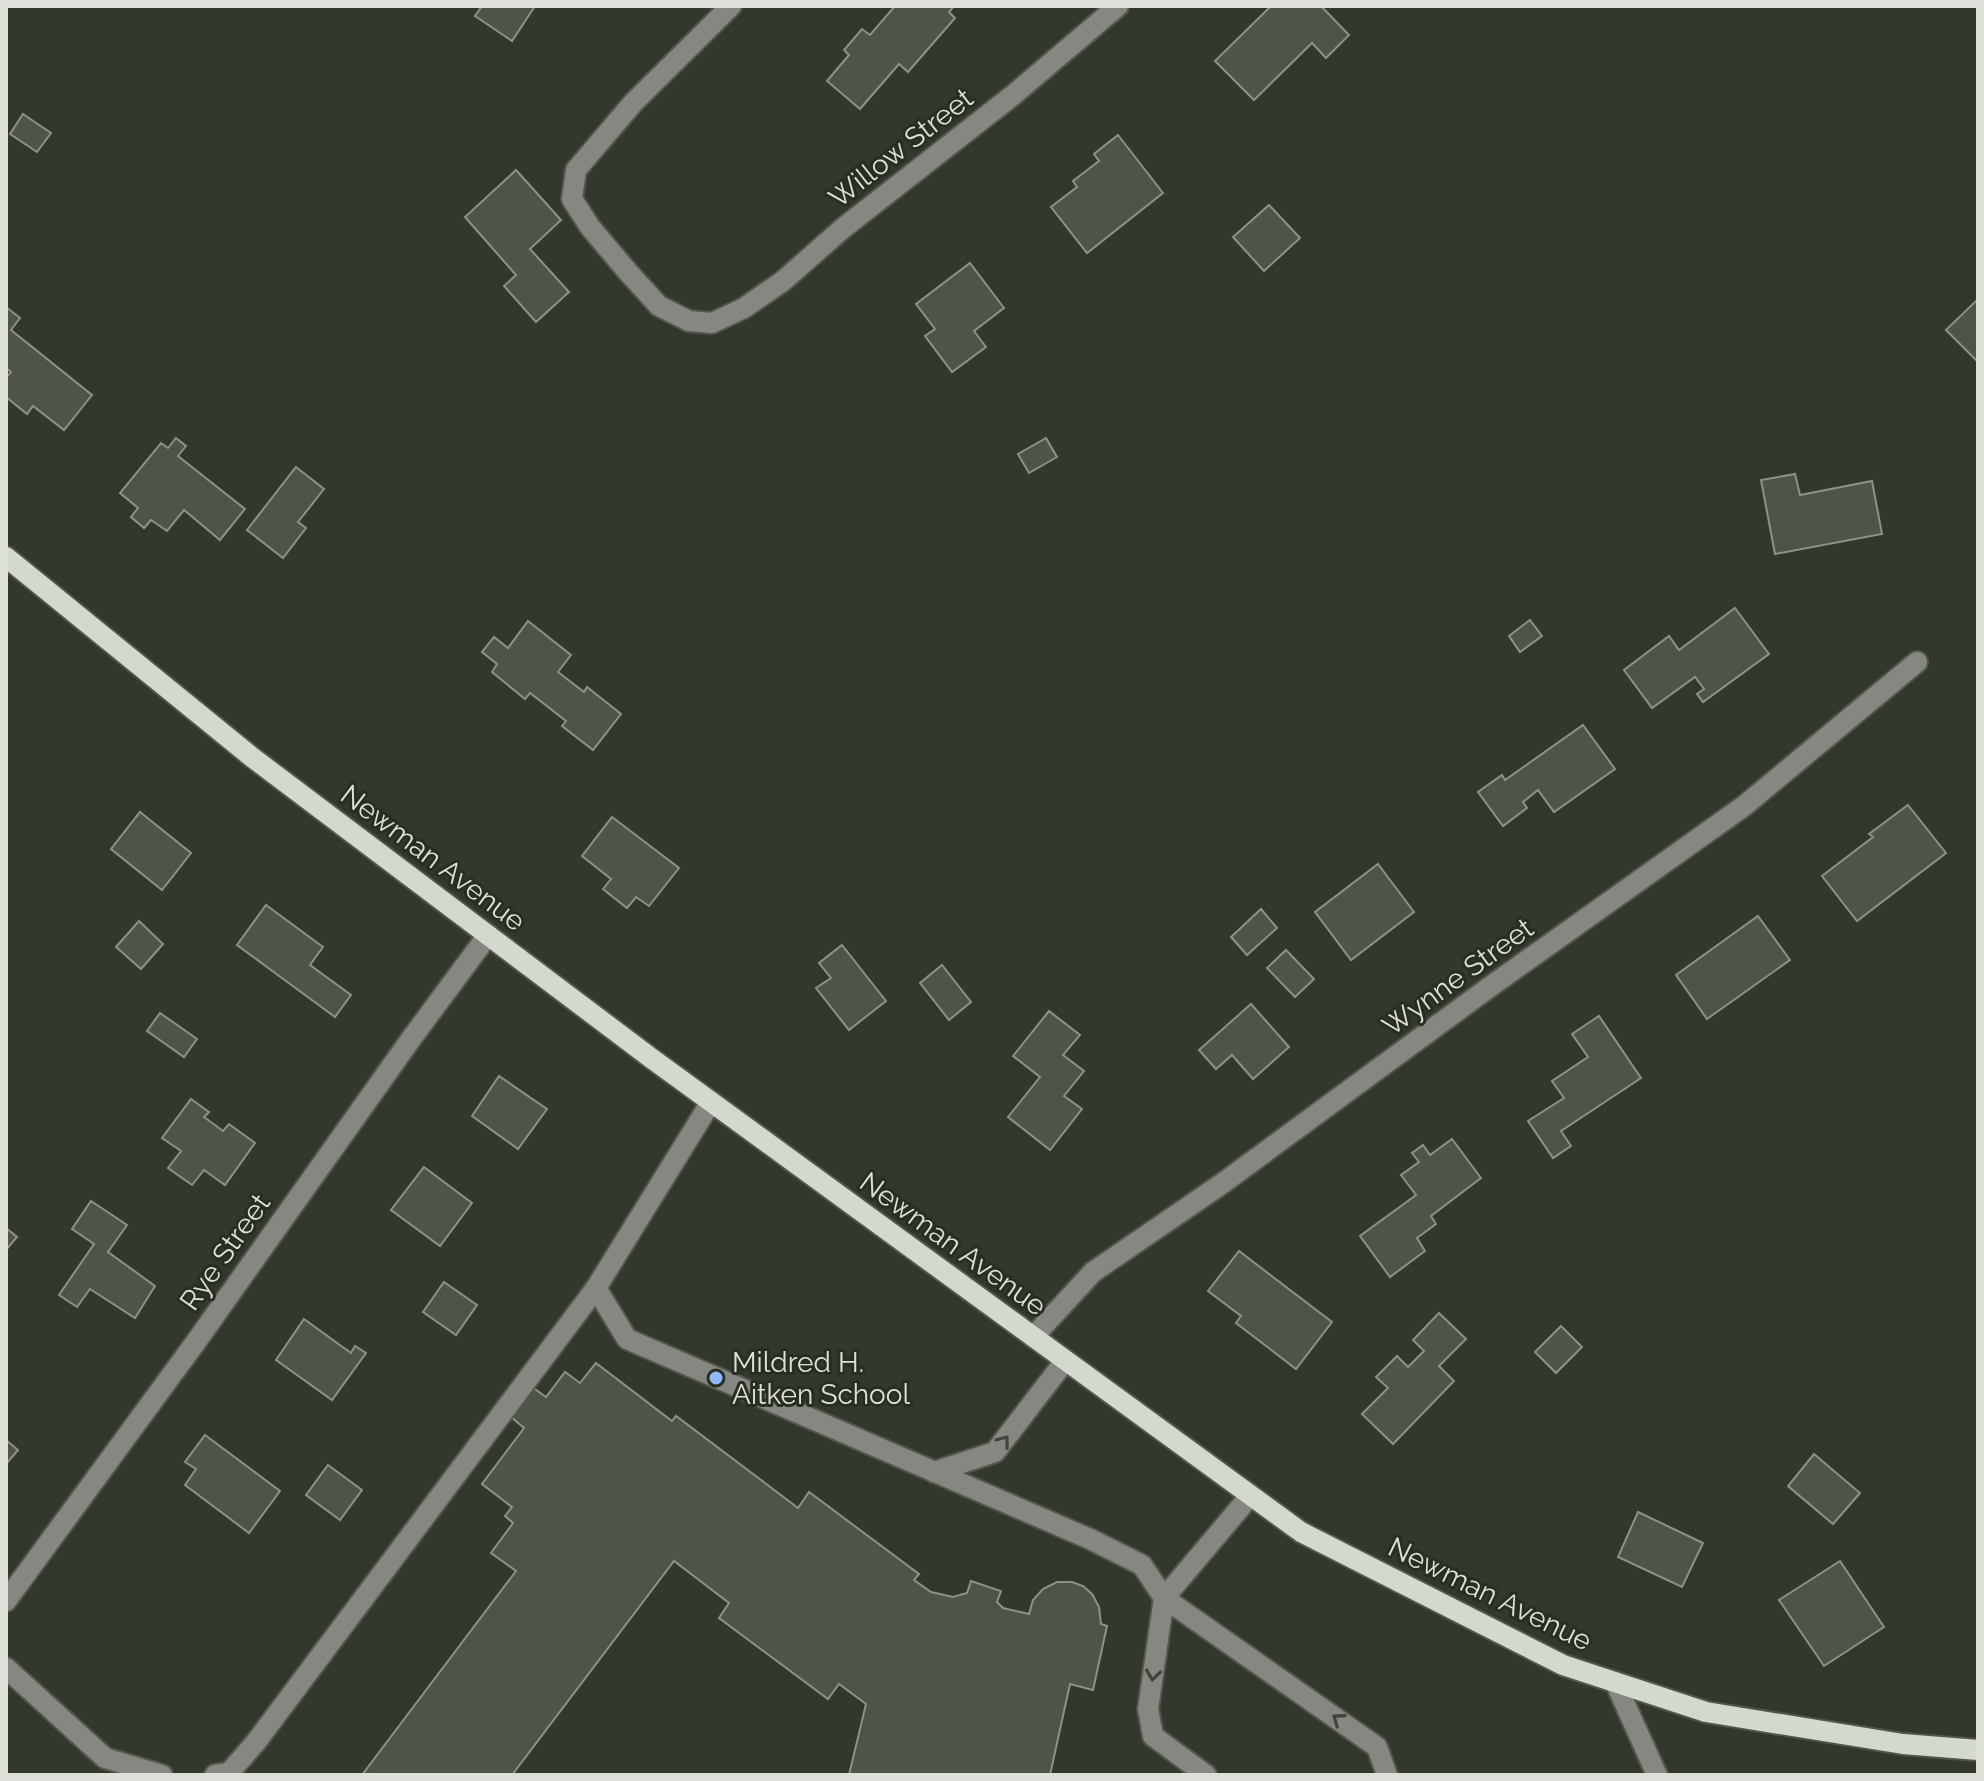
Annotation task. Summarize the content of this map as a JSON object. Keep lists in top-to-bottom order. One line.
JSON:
{"streets":{"main road":["Newman Avenue"],"street":["Willow Street","Wynne Street","Rye Street"]},"crossings":[["Newman Avenue","Wynne Street"],["Newman Avenue","Rye Street"]],"places":["Mildred H. Aitken School"]}
